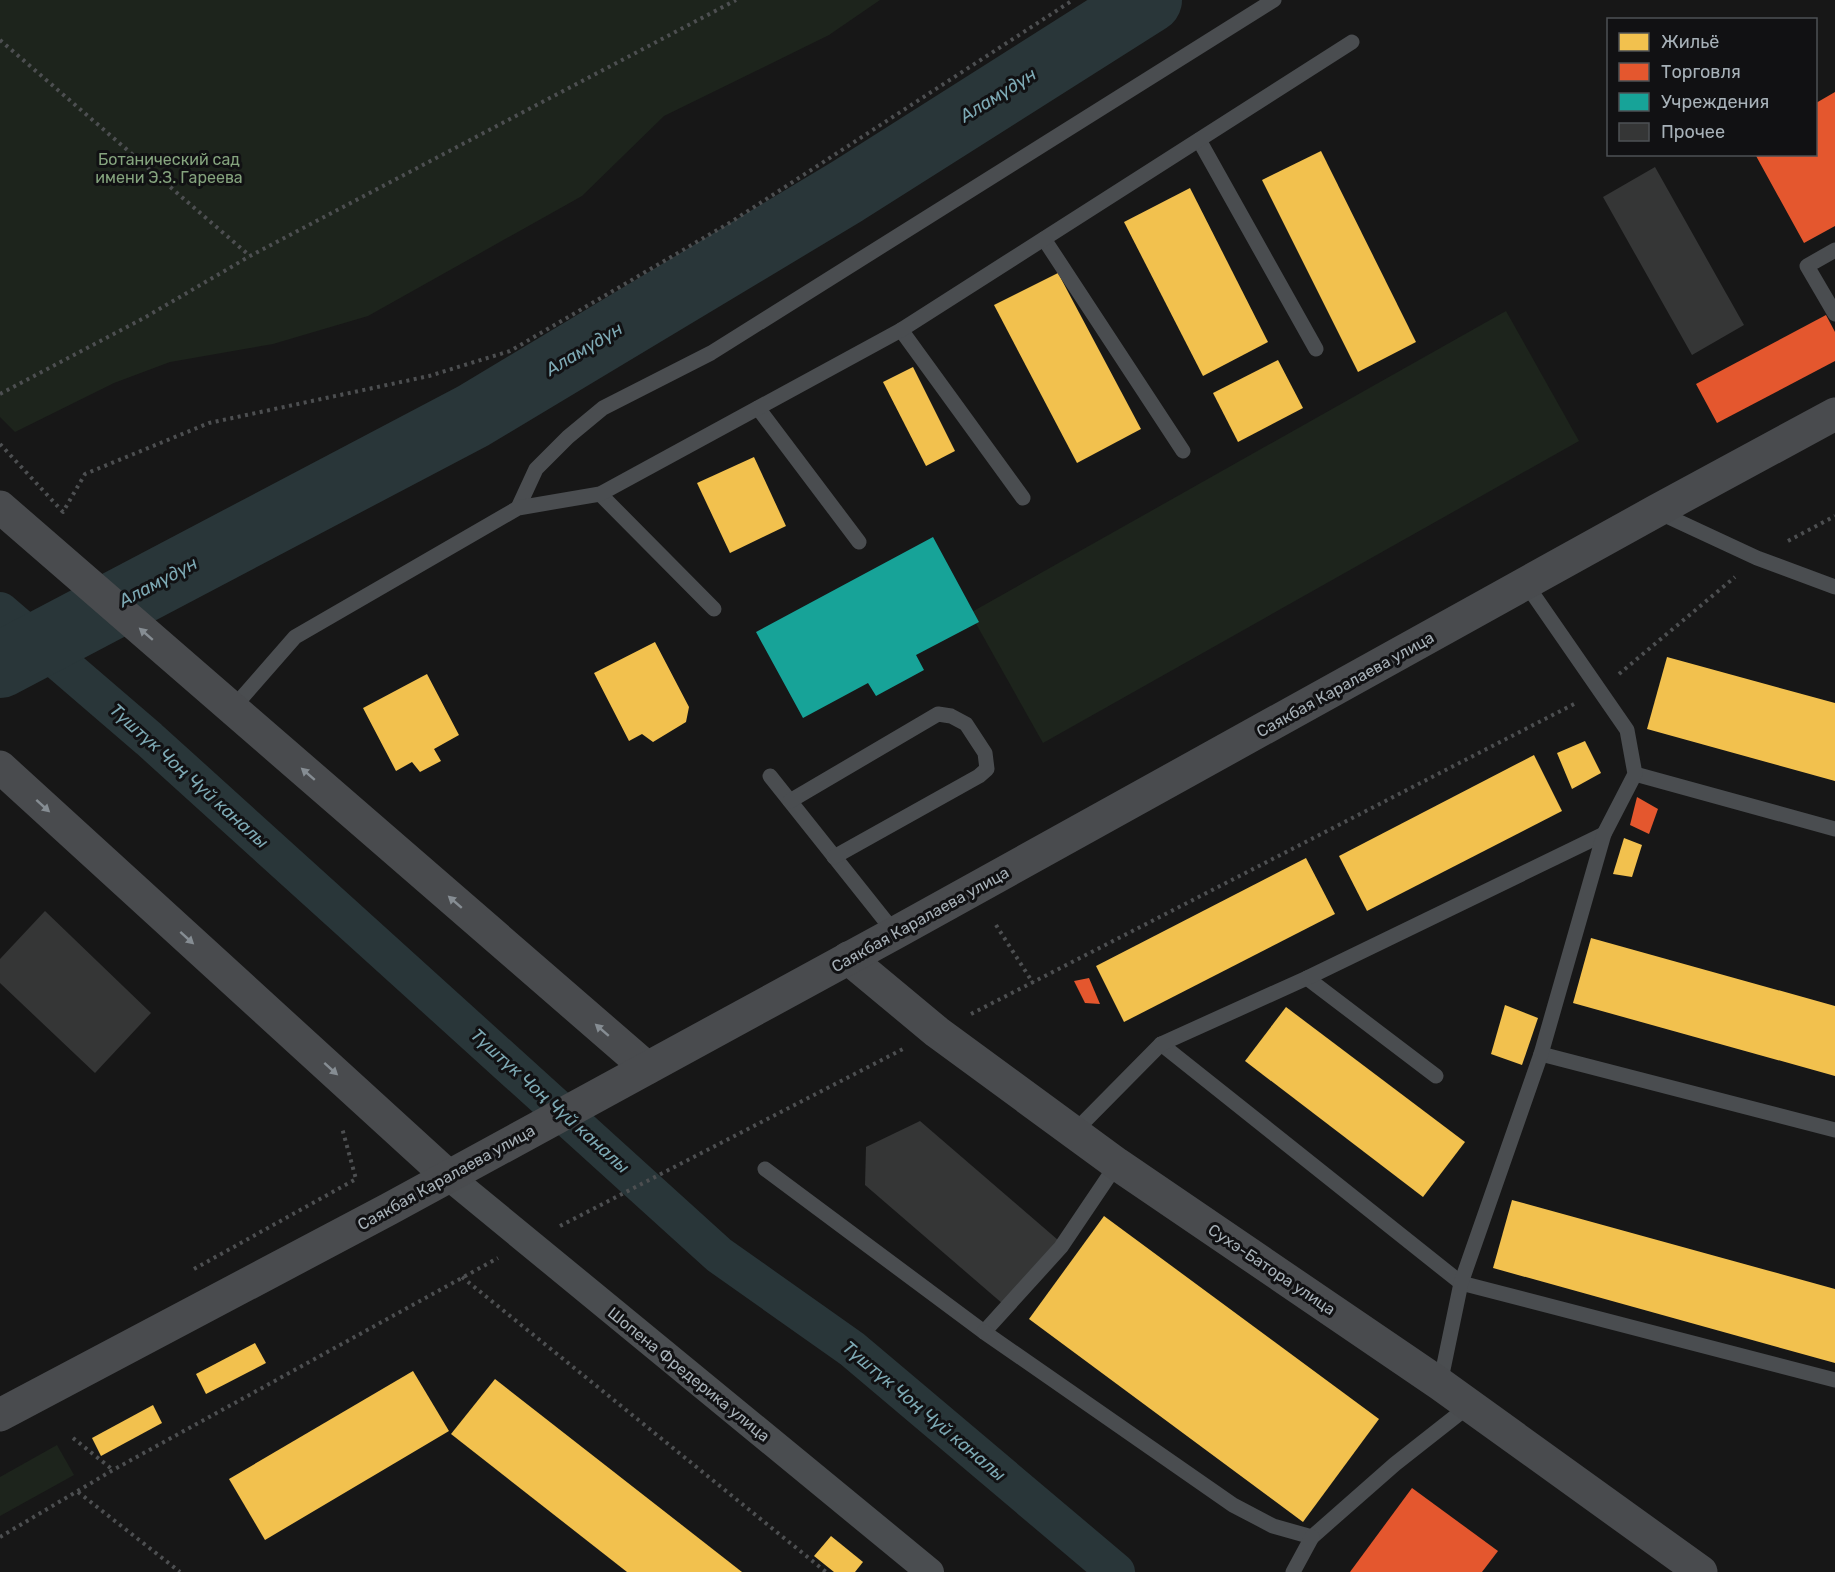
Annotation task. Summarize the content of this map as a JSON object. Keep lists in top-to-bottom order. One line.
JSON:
{"streets":{"main road":["Саякбая Каралаева улица","Сухэ-Батора улица"],"street":["Шопена Фредерика улица"]},"crossings":[["Саякбая Каралаева улица","Сухэ-Батора улица"],["Саякбая Каралаева улица","Шопена Фредерика улица"]],"water":["Аламүдүн","Түштүк Чоң Чүй каналы"],"parks":["Ботанический сад имени Э.З. Гареева"],"legend":["Жильё","Торговля","Учреждения","Прочее"]}
